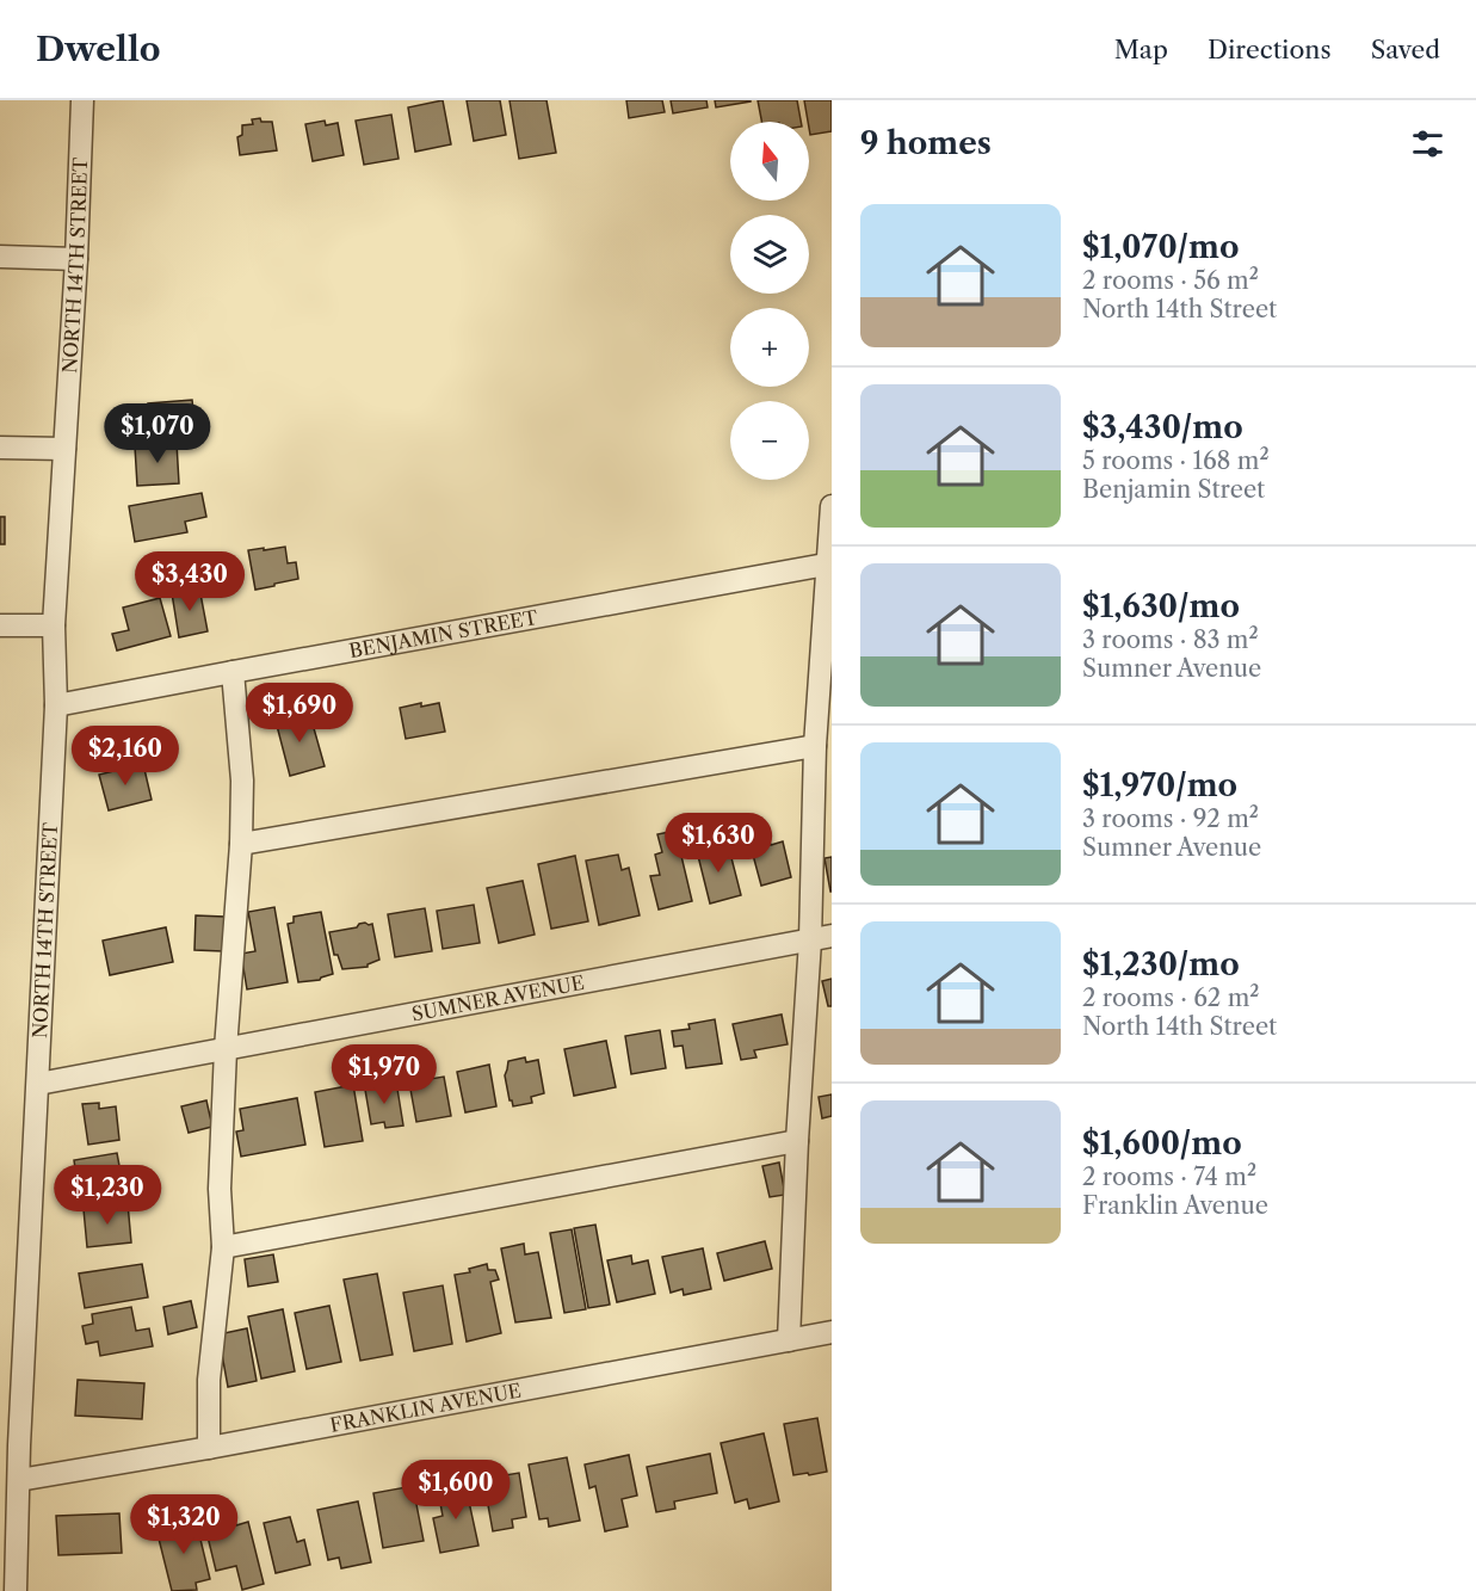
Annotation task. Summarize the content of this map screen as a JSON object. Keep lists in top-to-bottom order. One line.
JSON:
{"streets":{"street":["NORTH 14TH STREET","BENJAMIN STREET","SUMNER AVENUE","FRANKLIN AVENUE"]},"crossings":[["NORTH 14TH STREET","BENJAMIN STREET"],["NORTH 14TH STREET","SUMNER AVENUE"],["NORTH 14TH STREET","FRANKLIN AVENUE"]],"north":"top","page":{"header":"Dwello","nav":["Map","Directions","Saved"],"heading":"9 homes","map_buttons":["+","−"],"list":[{"name":"$1,070/mo","note":"2 rooms · 56 m² · North 14th Street"},{"name":"$3,430/mo","note":"5 rooms · 168 m² · Benjamin Street"},{"name":"$1,630/mo","note":"3 rooms · 83 m² · Sumner Avenue"},{"name":"$1,970/mo","note":"3 rooms · 92 m² · Sumner Avenue"},{"name":"$1,230/mo","note":"2 rooms · 62 m² · North 14th Street"},{"name":"$1,600/mo","note":"2 rooms · 74 m² · Franklin Avenue"}],"price":["$1,070","$3,430","$1,690","$2,160","$1,630","$1,970","$1,230","$1,600","$1,320"]}}
